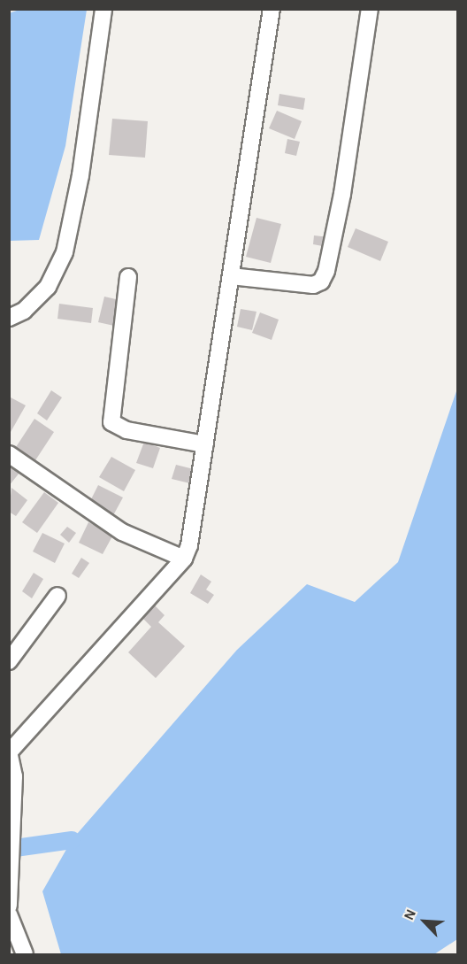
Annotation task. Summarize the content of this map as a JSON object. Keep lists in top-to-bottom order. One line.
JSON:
{"north":"top left"}
